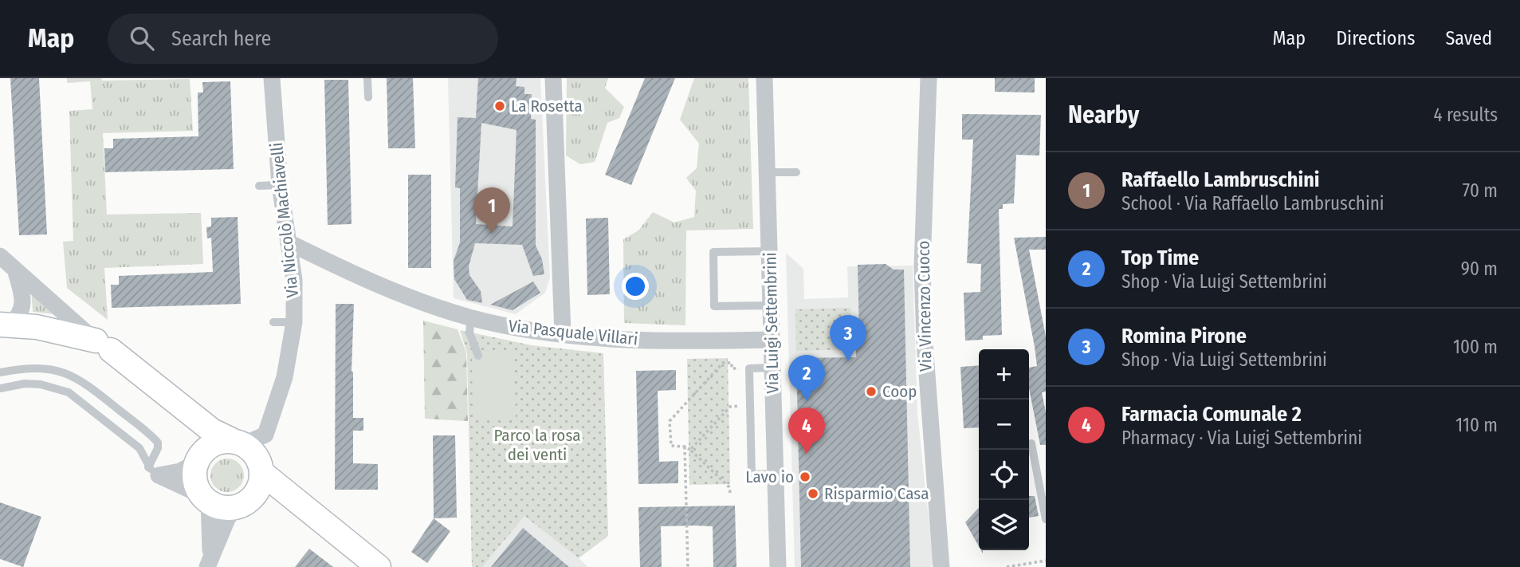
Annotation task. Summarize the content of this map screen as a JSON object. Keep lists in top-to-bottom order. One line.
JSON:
{"streets":{"street":["Via Niccolò Machiavelli","Via Vincenzo Cuoco","Via Luigi Settembrini","Via Pasquale Villari"]},"crossings":[["Via Niccolò Machiavelli","Via Pasquale Villari"],["Via Luigi Settembrini","Via Pasquale Villari"]],"parks":["Parco la rosa dei venti"],"places":["La Rosetta","Coop","Lavo io","Risparmio Casa"],"page":{"header":"Map","search":"Search here","nav":["Map","Directions","Saved"],"heading":["Nearby","4 results"],"list":[{"mark":"1","name":"Raffaello Lambruschini","note":"School · Via Raffaello Lambruschini","value":"70 m"},{"mark":"2","name":"Top Time","note":"Shop · Via Luigi Settembrini","value":"90 m"},{"mark":"3","name":"Romina Pirone","note":"Shop · Via Luigi Settembrini","value":"100 m"},{"mark":"4","name":"Farmacia Comunale 2","note":"Pharmacy · Via Luigi Settembrini","value":"110 m"}],"pins":["1","3","2","4"],"map_buttons":["+","−"]}}
